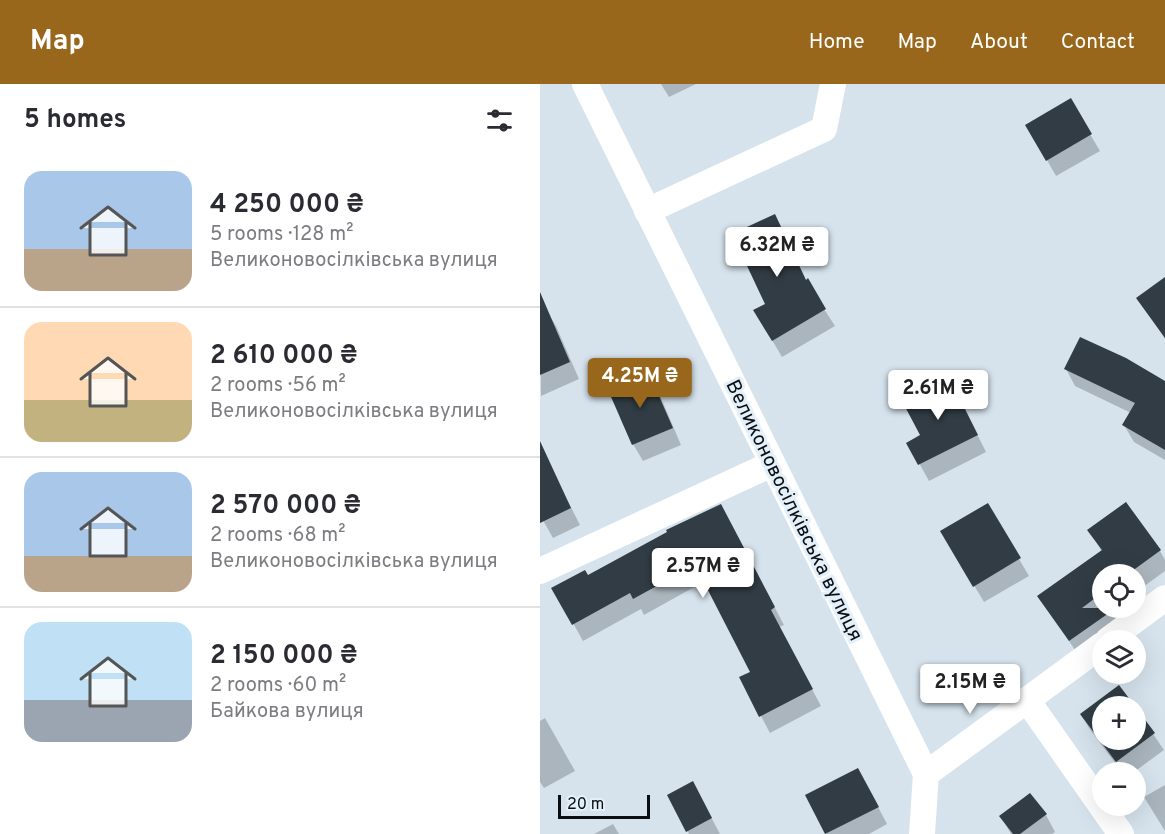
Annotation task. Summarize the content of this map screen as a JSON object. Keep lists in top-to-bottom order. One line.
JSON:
{"streets":{"street":["Великоновосілківська вулиця"]},"scale_bar":"20 m","page":{"header":"Map","nav":["Home","Map","About","Contact"],"heading":"5 homes","list":[{"name":"4 250 000 ₴","note":"5 rooms · 128 m² · Великоновосілківська вулиця"},{"name":"2 610 000 ₴","note":"2 rooms · 56 m² · Великоновосілківська вулиця"},{"name":"2 570 000 ₴","note":"2 rooms · 68 m² · Великоновосілківська вулиця"},{"name":"2 150 000 ₴","note":"2 rooms · 60 m² · Байкова вулиця"}],"price":["6.32M ₴","4.25M ₴","2.61M ₴","2.57M ₴","2.15M ₴"],"map_buttons":["+","−"],"scale":"20 m"}}
